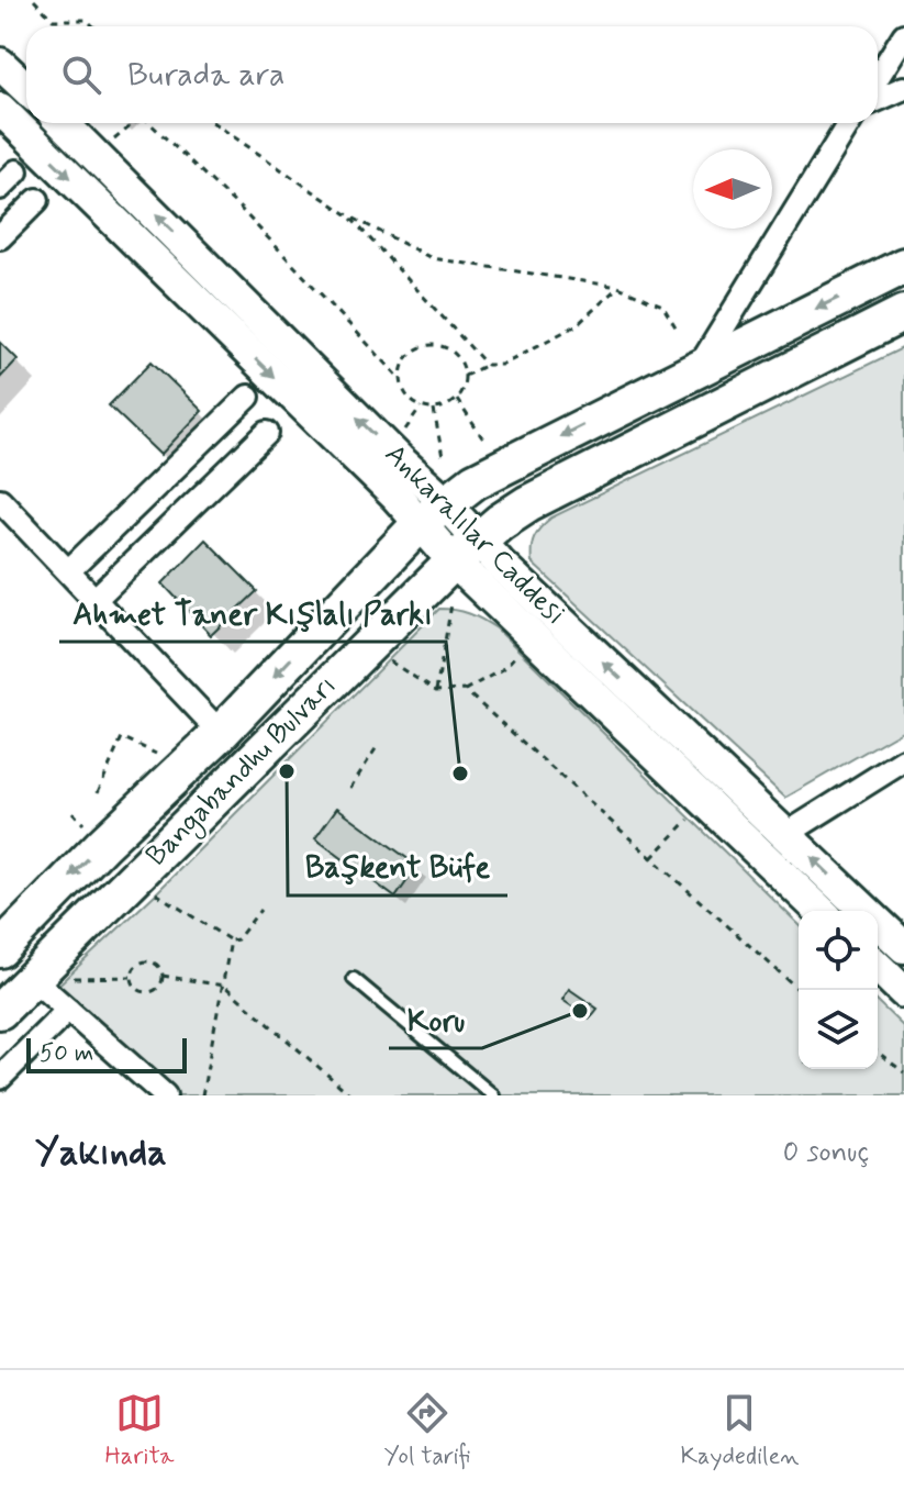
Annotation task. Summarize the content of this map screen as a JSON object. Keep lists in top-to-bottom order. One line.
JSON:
{"streets":{"main road":["Ankaralılar Caddesi","Bangabandhu Bulvarı"]},"crossings":[["Ankaralılar Caddesi","Bangabandhu Bulvarı"]],"places":["Başkent Büfe","Ahmet Taner Kışlalı Parkı","Koru"],"scale_bar":"50 m","north":"left","page":{"search":"Burada ara","scale":"50 m","heading":["Yakında","0 sonuç"],"nav":["Harita","Yol tarifi","Kaydedilen"]}}
